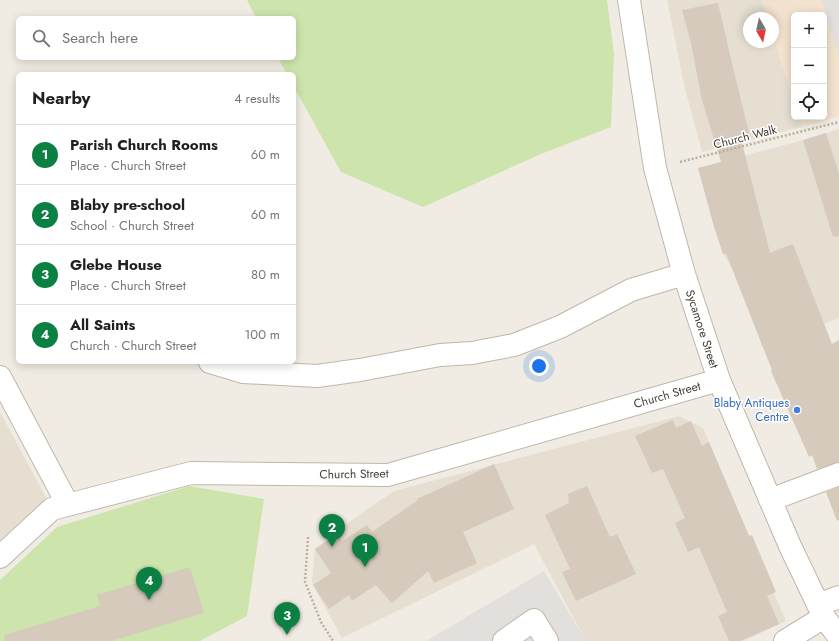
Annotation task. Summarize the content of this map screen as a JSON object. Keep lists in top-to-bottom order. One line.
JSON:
{"streets":{"street":["Sycamore Street","Church Street"],"path":["Church Walk"]},"crossings":[["Church Walk","Sycamore Street"],["Sycamore Street","Church Street"]],"places":["Blaby Antiques Centre"],"north":"bottom","page":{"map_buttons":["+","−"],"search":"Search here","heading":["Nearby","4 results"],"list":[{"mark":"1","name":"Parish Church Rooms","note":"Place · Church Street","value":"60 m"},{"mark":"2","name":"Blaby pre-school","note":"School · Church Street","value":"60 m"},{"mark":"3","name":"Glebe House","note":"Place · Church Street","value":"80 m"},{"mark":"4","name":"All Saints","note":"Church · Church Street","value":"100 m"}],"pins":["2","1","4","3"]}}
